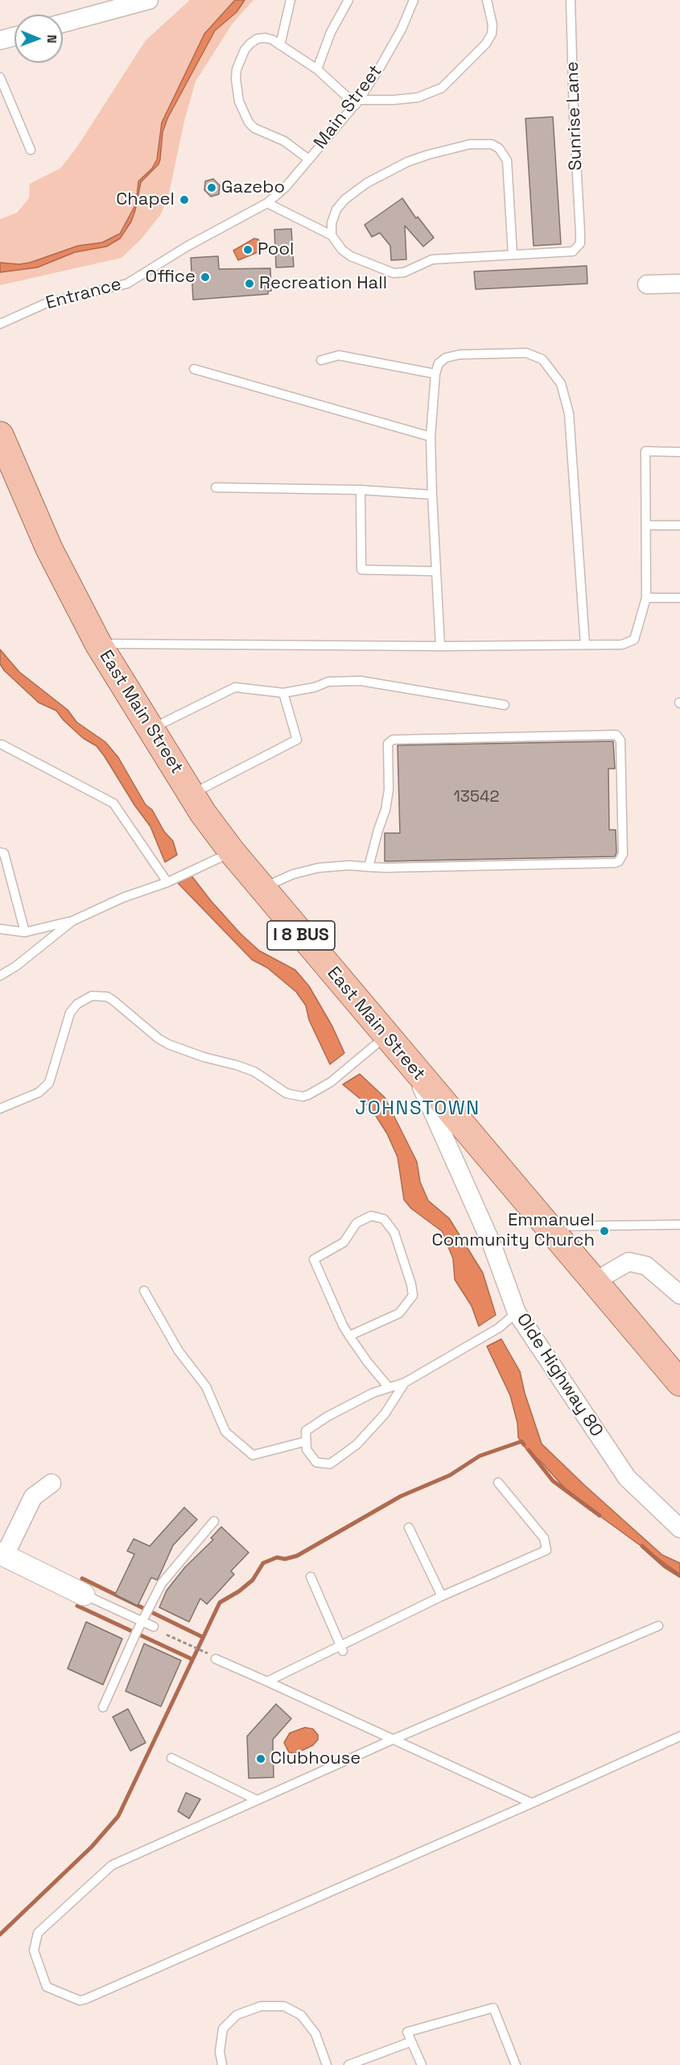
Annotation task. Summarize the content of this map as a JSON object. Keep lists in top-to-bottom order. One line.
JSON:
{"streets":{"main road":["East Main Street","I 8 BUS"],"street":["Olde Highway 80"],"lane":["Main Street","Sunrise Lane","Entrance"]},"crossings":[["Main Street","Entrance"],["East Main Street","Olde Highway 80"]],"districts":["JOHNSTOWN"],"places":["Gazebo","Chapel","Pool","Office","Recreation Hall","Emmanuel Community Church","Clubhouse"],"house_numbers":["13542"],"north":"right"}
